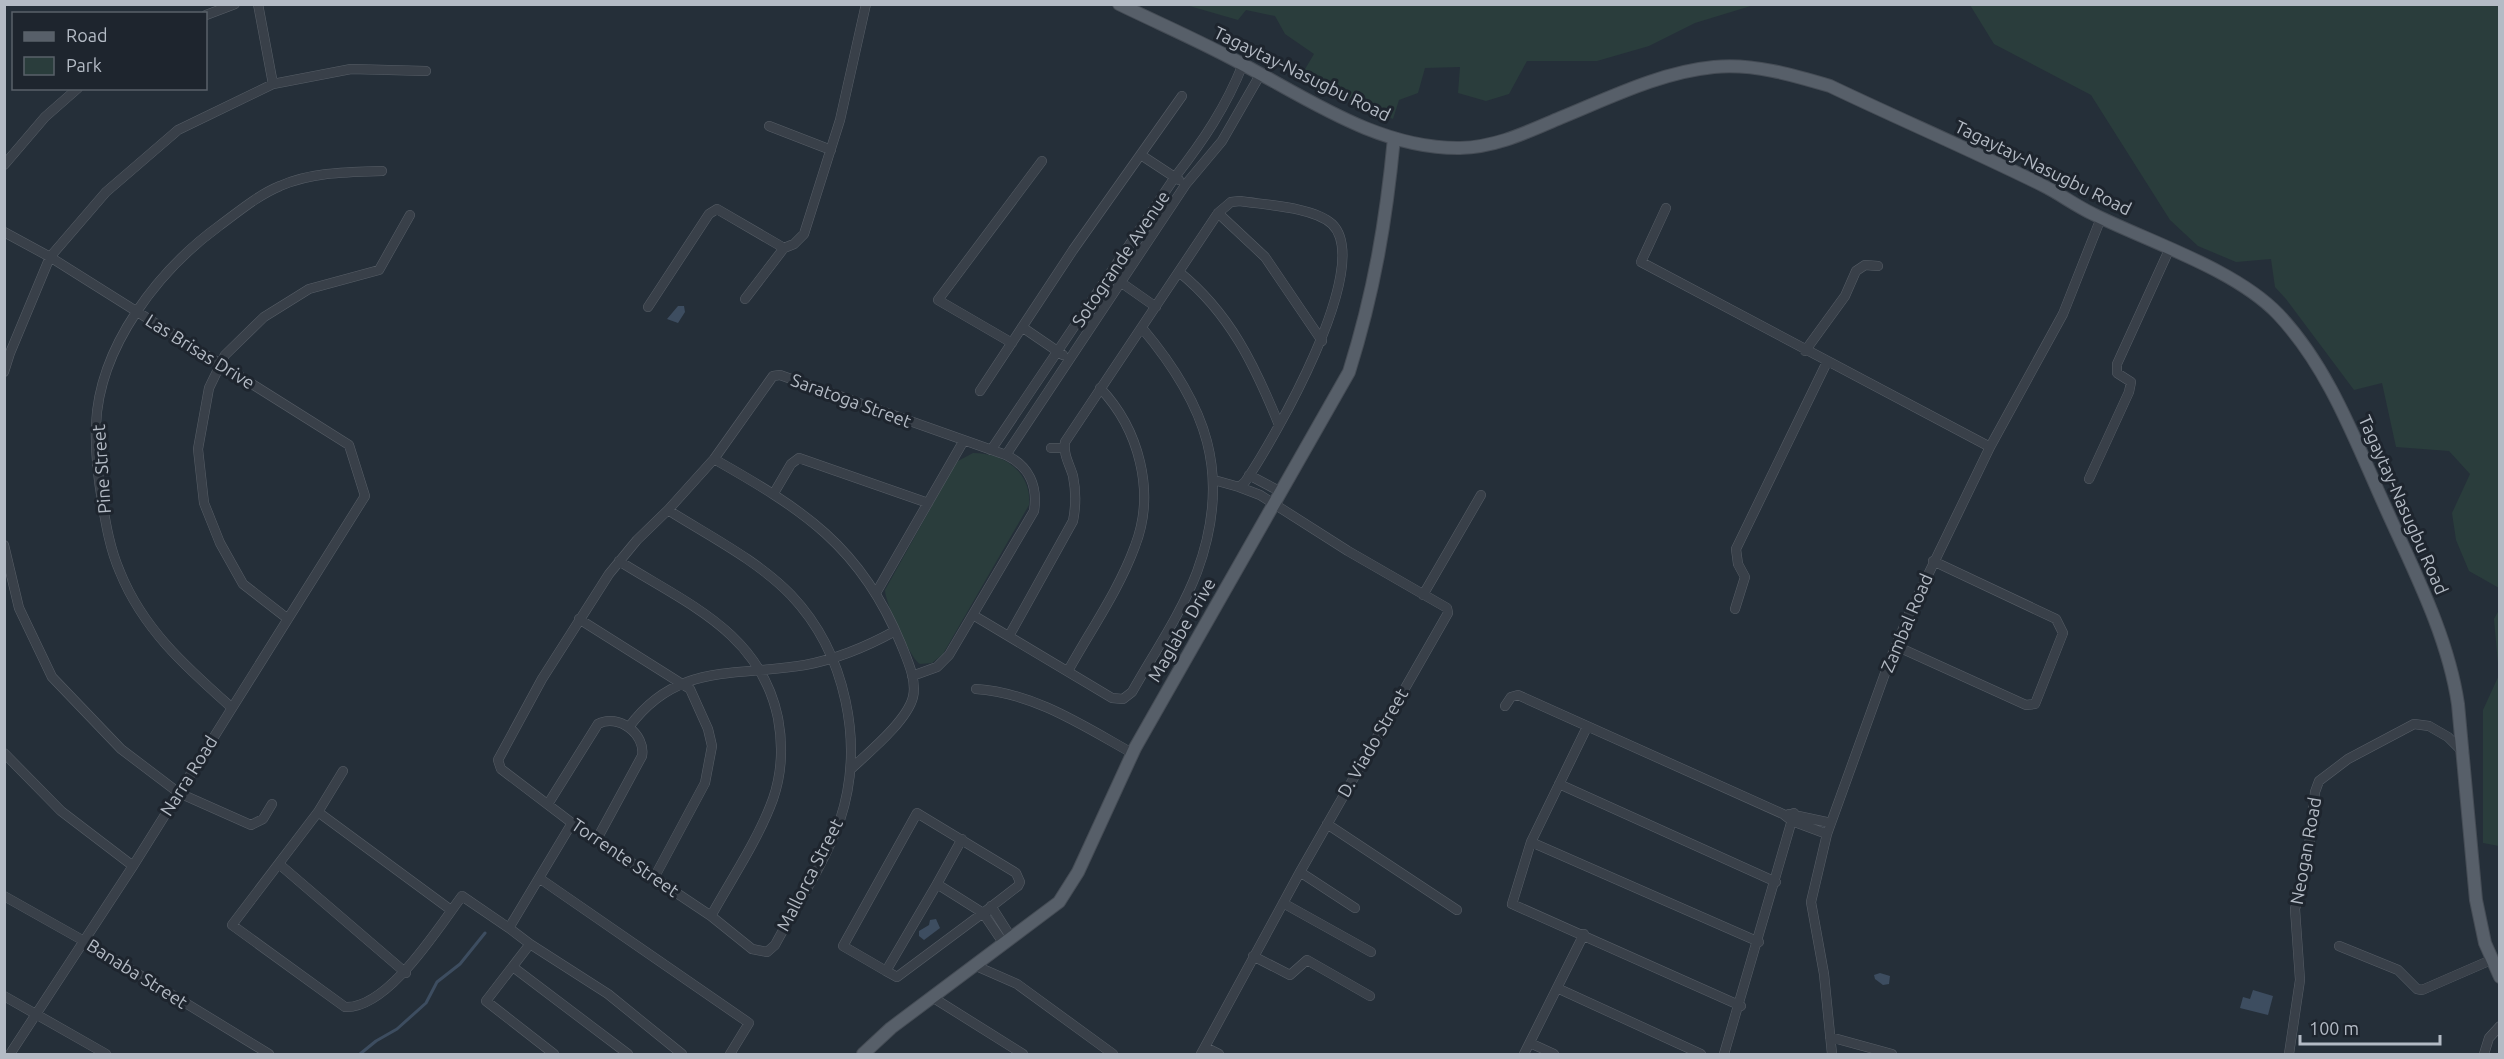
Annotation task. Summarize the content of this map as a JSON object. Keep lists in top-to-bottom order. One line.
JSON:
{"streets":{"main road":["Tagaytay-Nasugbu Road","Maglabe Drive"],"street":["Sotogrande Avenue","Las Brisas Drive","Saratoga Street","Pine Street","Zambal Road","D. Viado Street","Narra Road","Neogan Road","Torrente Street","Mallorca Street","Banaba Street"]},"crossings":[["Tagaytay-Nasugbu Road","Sotogrande Avenue"],["Tagaytay-Nasugbu Road","Zambal Road"],["Tagaytay-Nasugbu Road","Maglabe Drive"],["Tagaytay-Nasugbu Road","Neogan Road"],["Sotogrande Avenue","Saratoga Street"],["Las Brisas Drive","Pine Street"],["Las Brisas Drive","Narra Road"],["Saratoga Street","Torrente Street"],["Saratoga Street","Mallorca Street"],["Pine Street","Narra Road"],["Maglabe Drive","D. Viado Street"],["Narra Road","Banaba Street"],["Torrente Street","Mallorca Street"]],"legend":["Road","Park"],"scale_bar":"100 m"}
